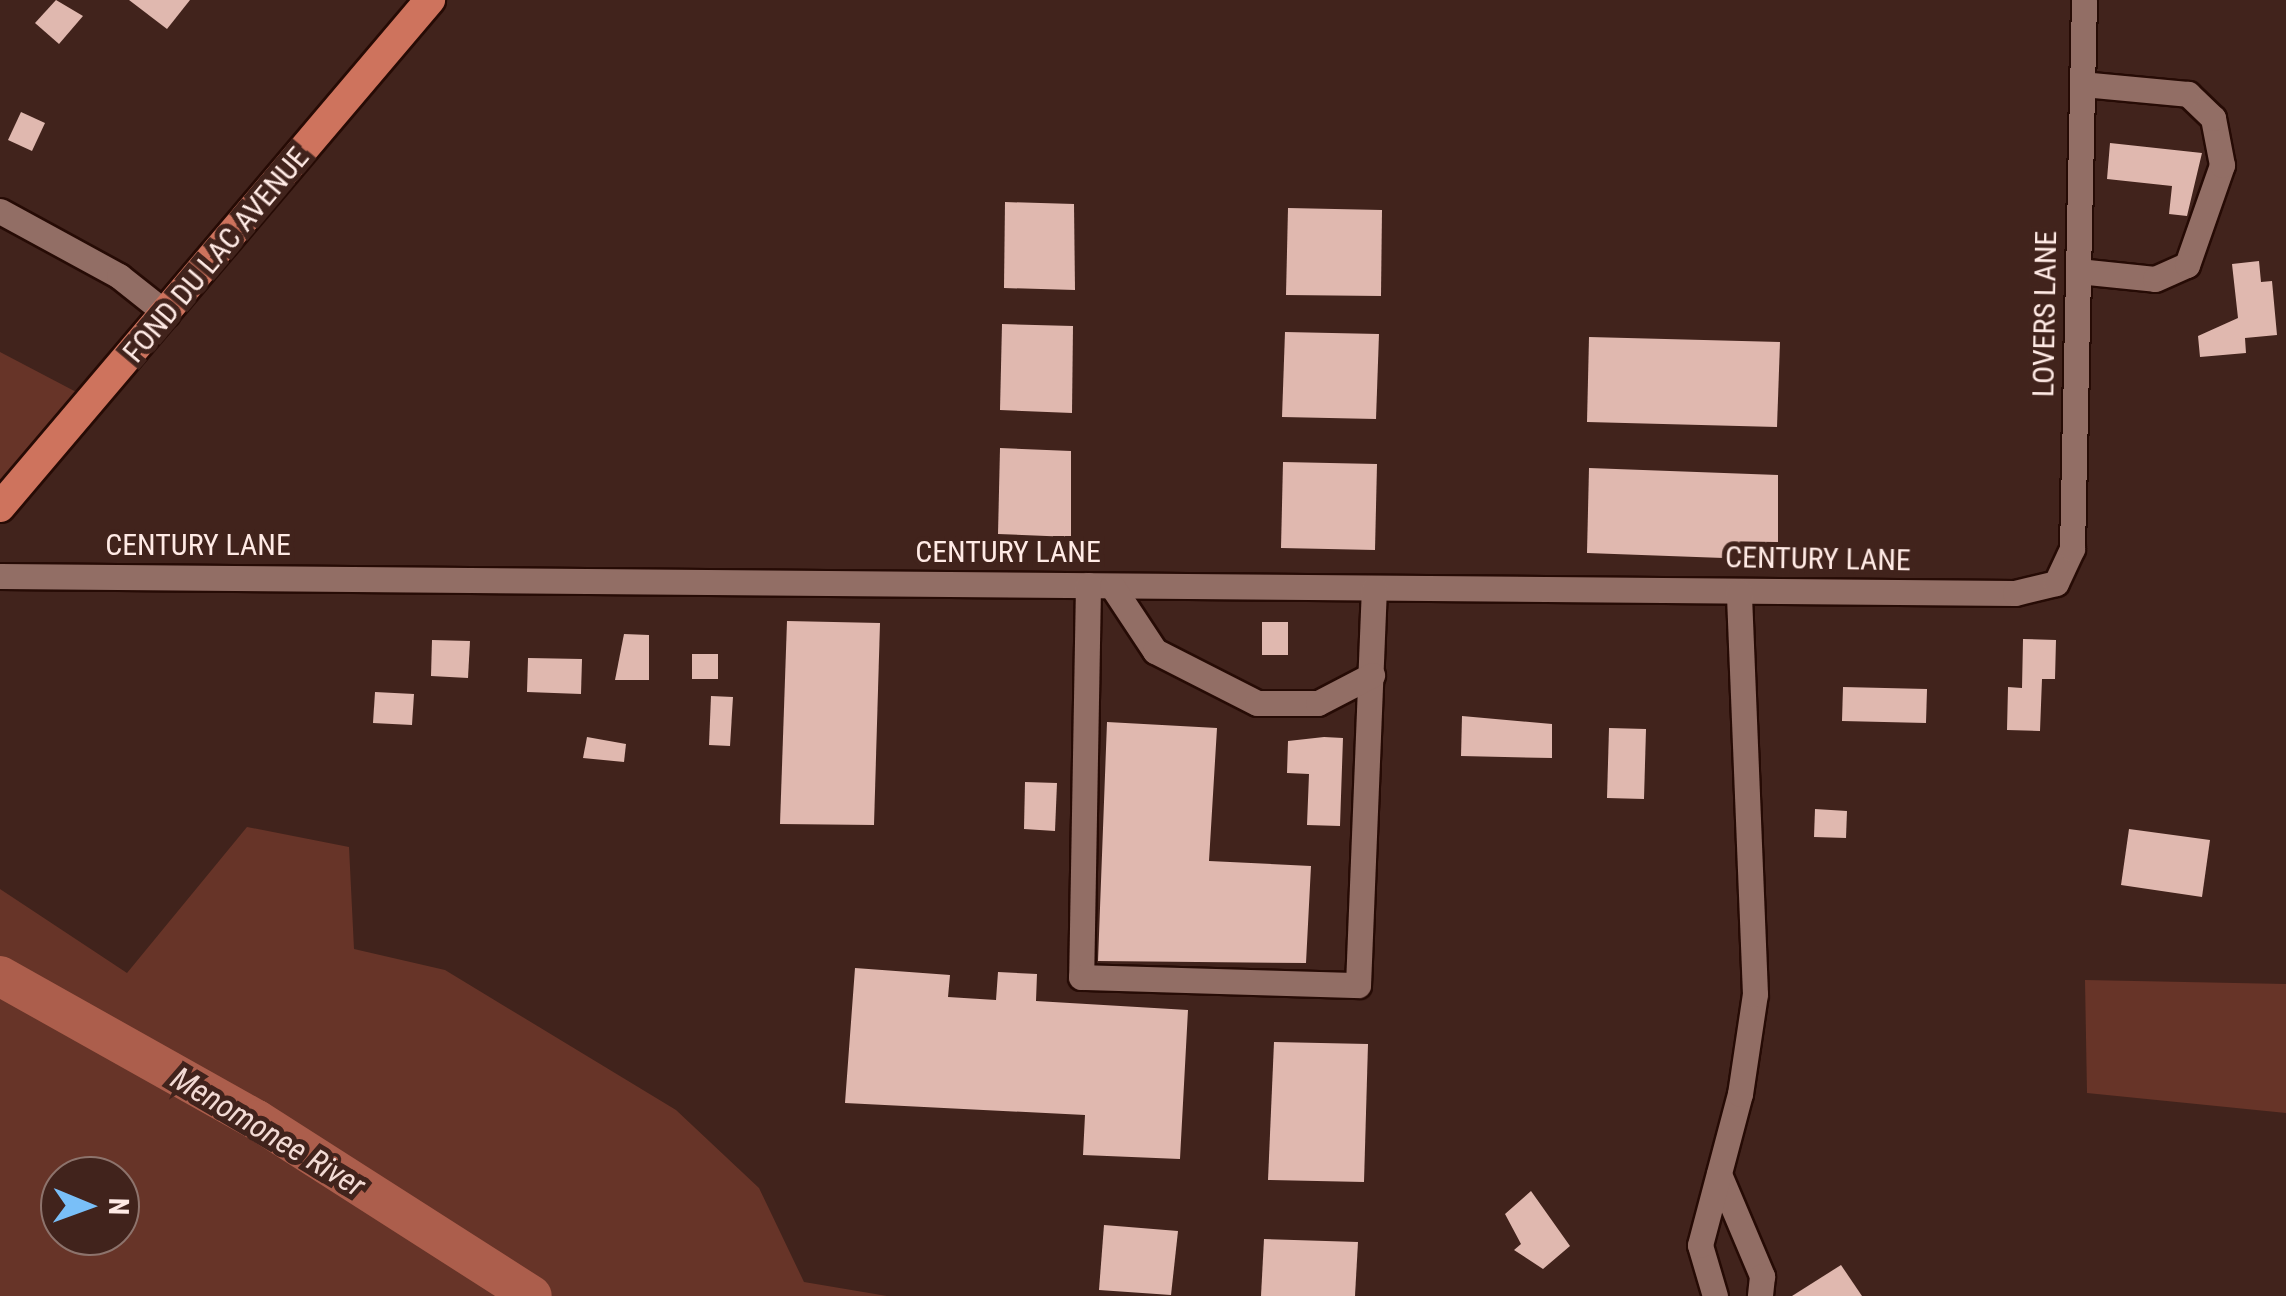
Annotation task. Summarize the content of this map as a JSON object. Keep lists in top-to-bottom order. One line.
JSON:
{"streets":{"main road":["FOND DU LAC AVENUE"],"street":["LOVERS LANE","CENTURY LANE"]},"crossings":[["LOVERS LANE","CENTURY LANE"]],"water":["Menomonee River"],"north":"right"}
